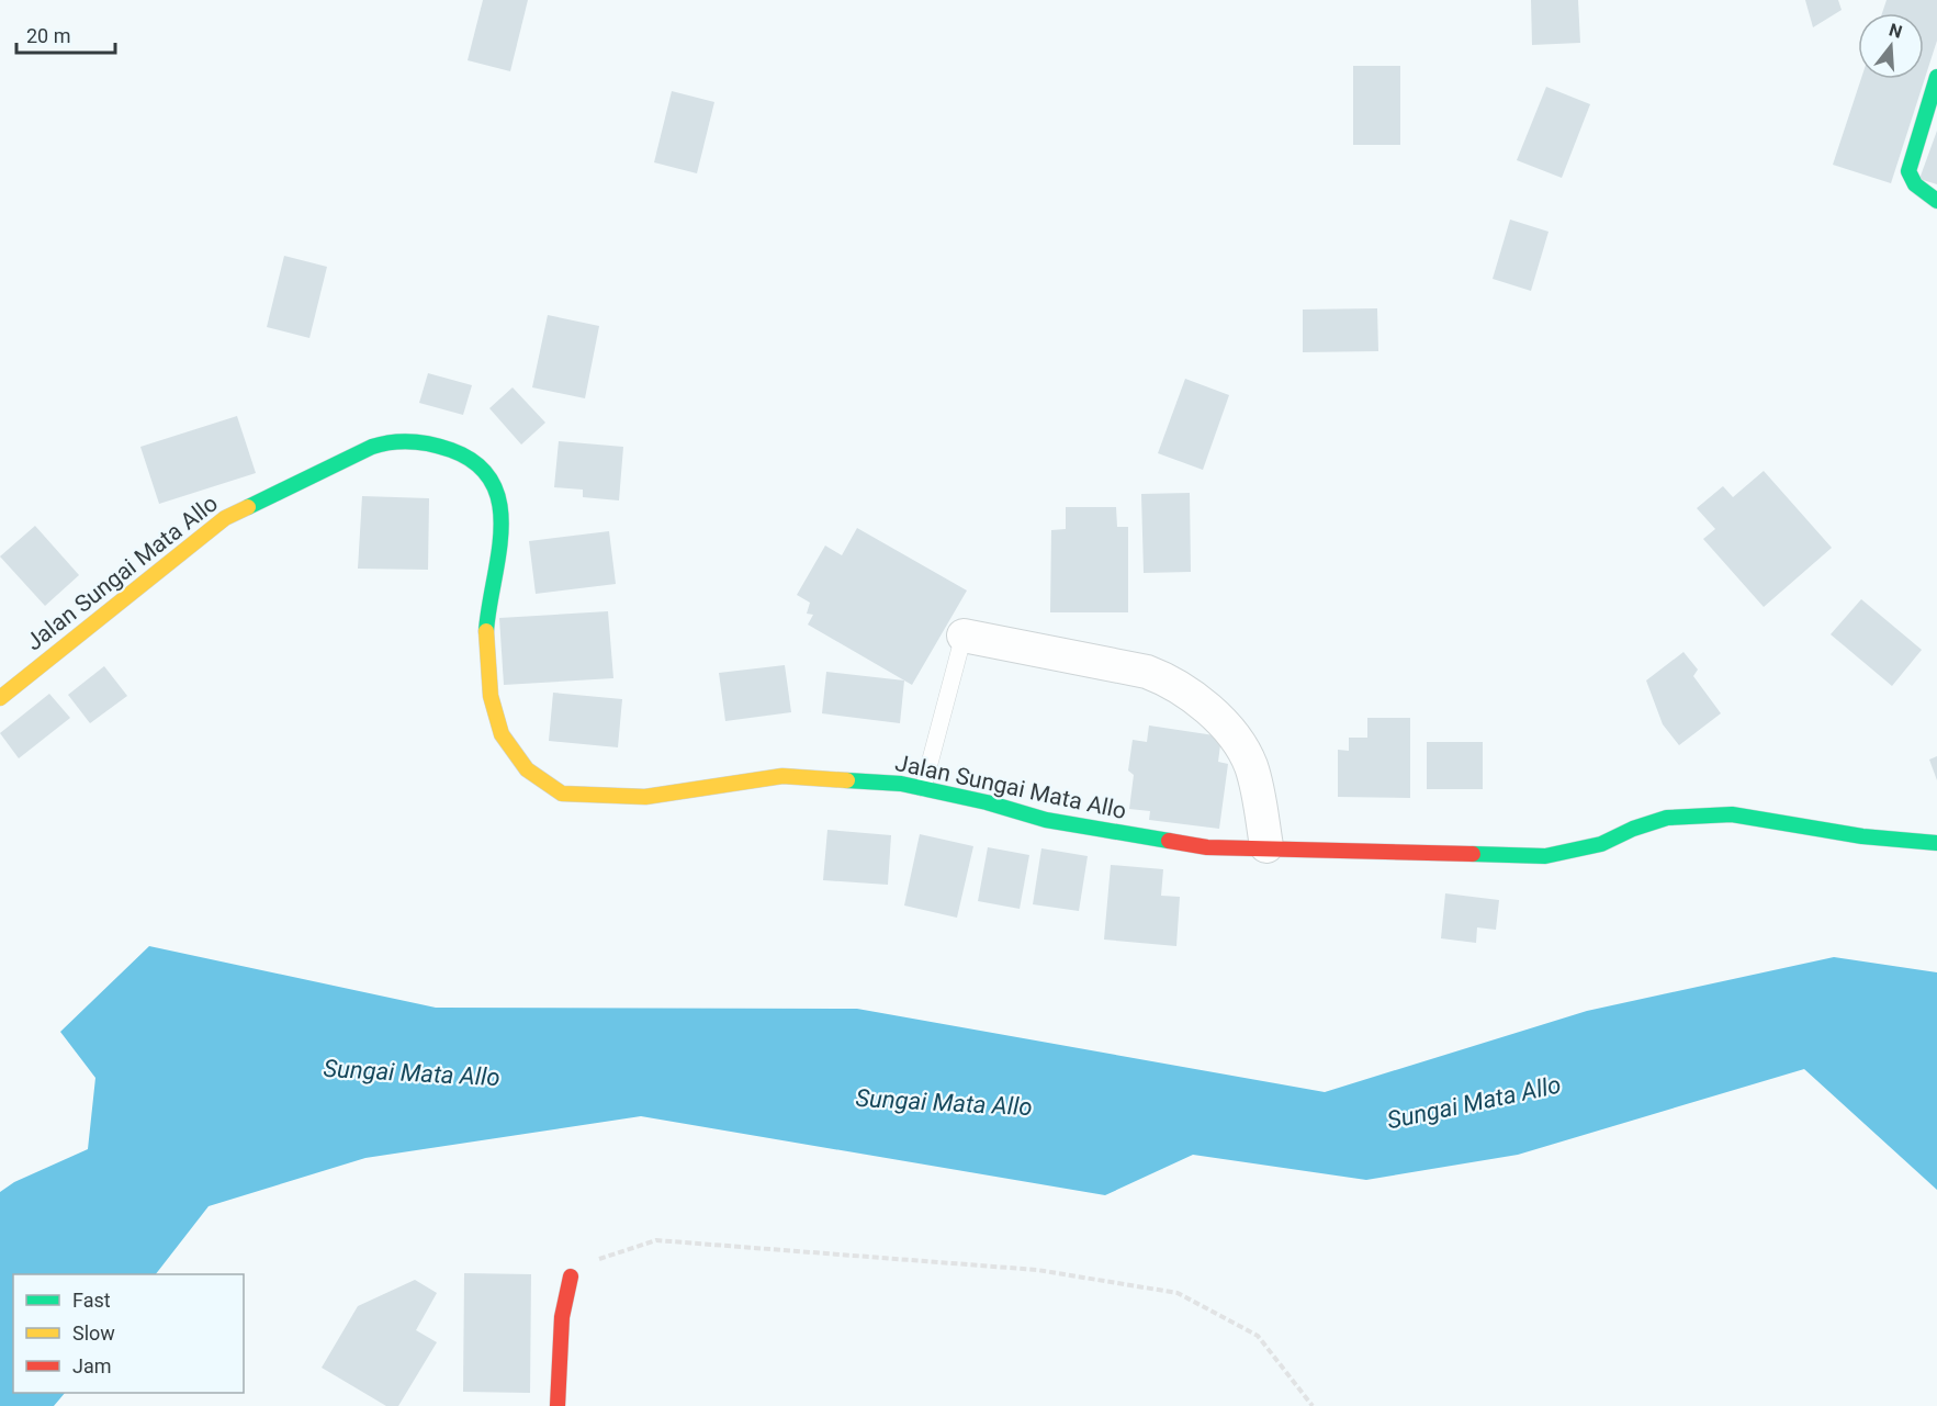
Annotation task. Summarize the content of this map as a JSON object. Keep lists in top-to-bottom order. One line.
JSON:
{"streets":{"street":["Jalan Sungai Mata Allo"]},"water":["Sungai Mata Allo"],"legend":["Fast","Slow","Jam"],"scale_bar":"20 m","north":"top"}
